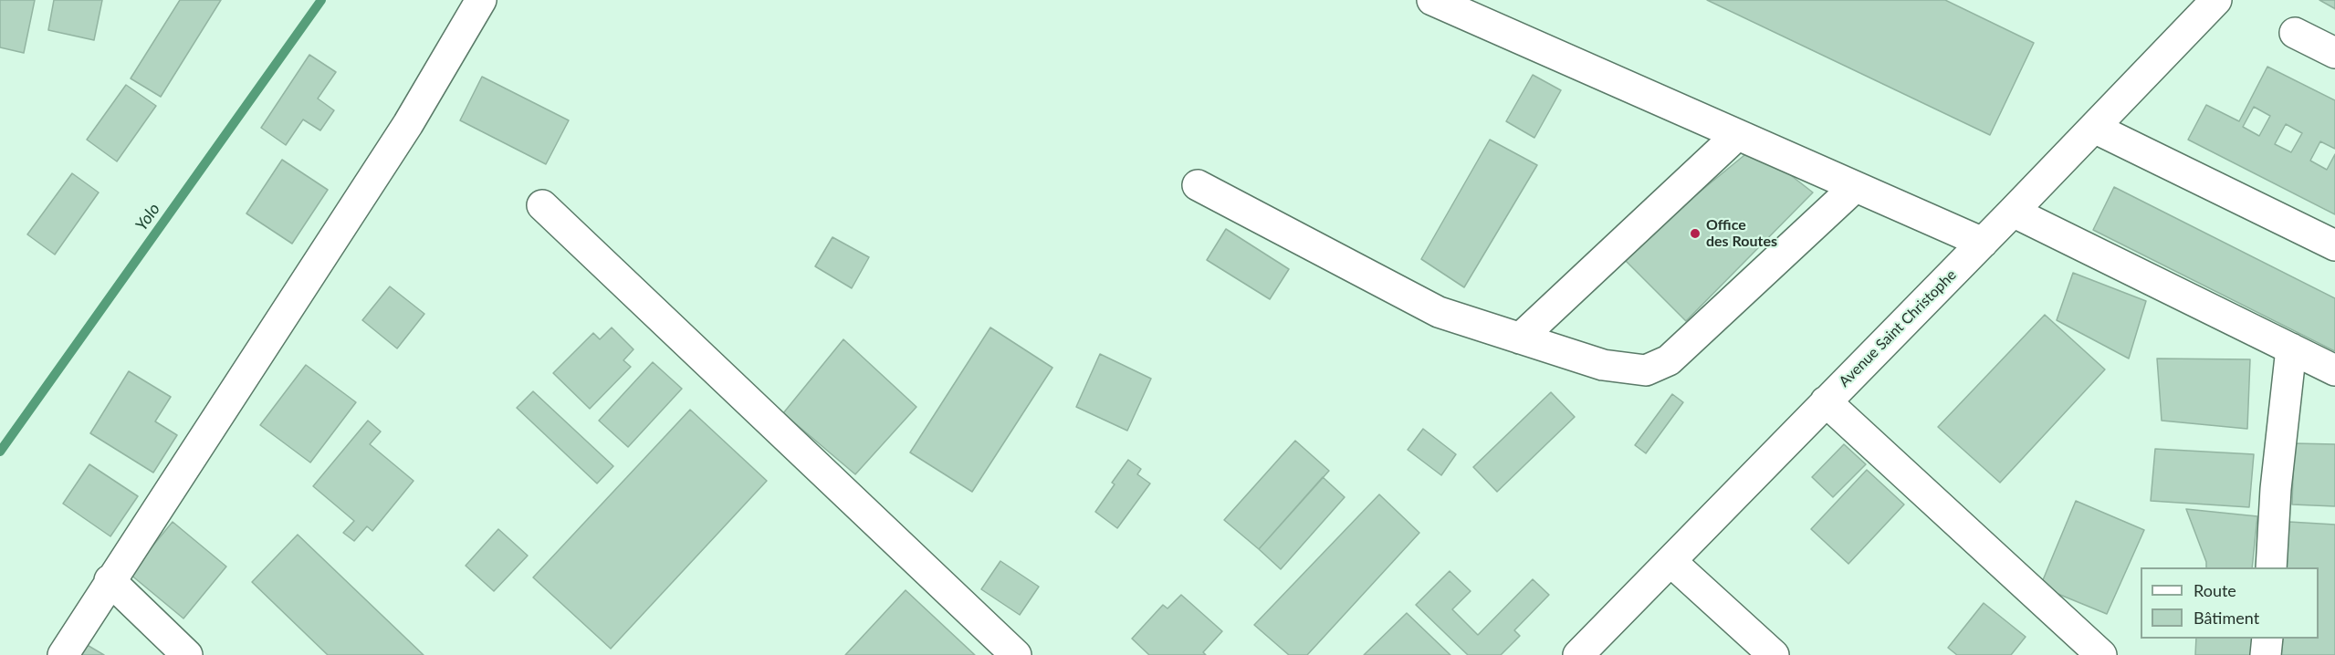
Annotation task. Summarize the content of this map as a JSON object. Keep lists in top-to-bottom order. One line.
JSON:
{"streets":{"street":["Avenue Saint Christophe"]},"water":["Yolo"],"places":["Office des Routes"],"legend":["Route","Bâtiment"]}
